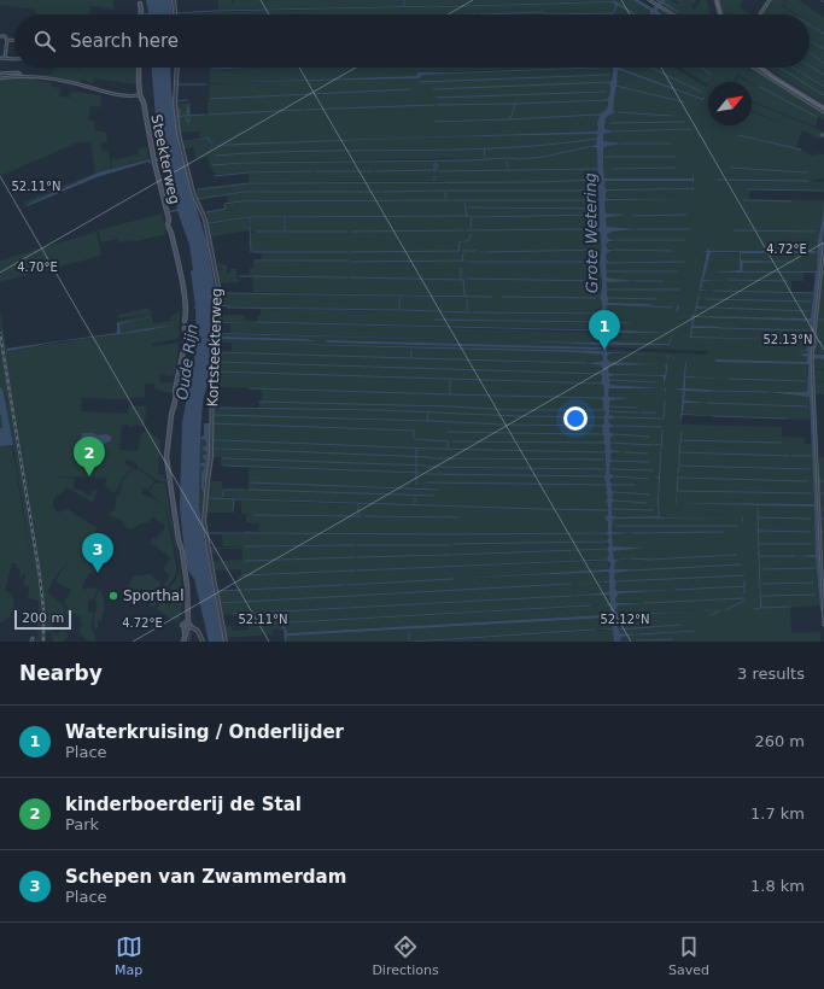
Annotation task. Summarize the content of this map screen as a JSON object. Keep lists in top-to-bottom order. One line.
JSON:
{"streets":{"main road":["Steekterweg"],"street":["Kortsteekterweg"]},"water":["Grote Wetering","Oude Rijn"],"places":["Sporthal"],"scale_bar":"200 m","north":"top right","page":{"search":"Search here","pins":["1","2","3"],"scale":"200 m","heading":["Nearby","3 results"],"list":[{"mark":"1","name":"Waterkruising / Onderlijder","note":"Place","value":"260 m"},{"mark":"2","name":"kinderboerderij de Stal","note":"Park","value":"1.7 km"},{"mark":"3","name":"Schepen van Zwammerdam","note":"Place","value":"1.8 km"}],"nav":["Map","Directions","Saved"]},"coordinates":["52.11°N","4.72°E","4.70°E","52.13°N","52.12°N"]}
